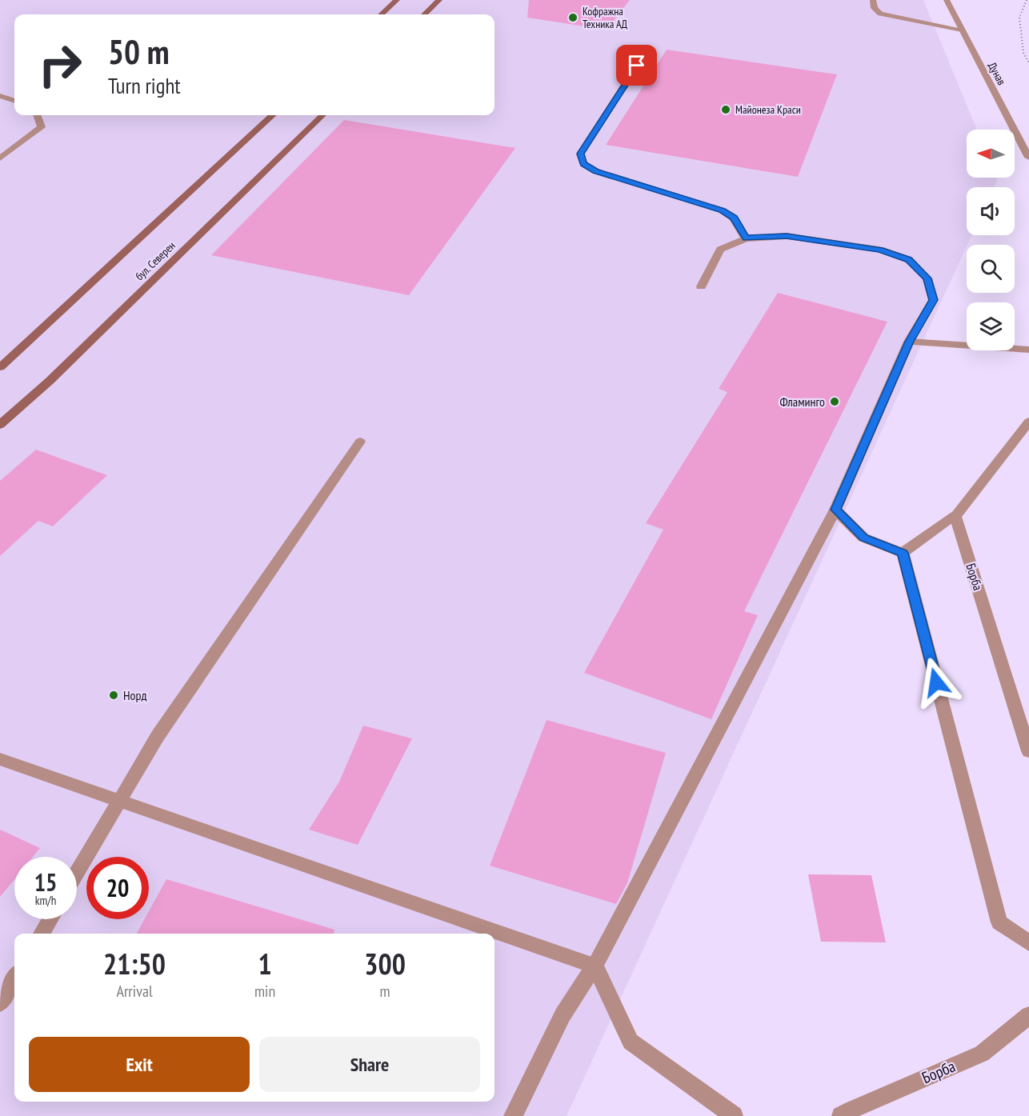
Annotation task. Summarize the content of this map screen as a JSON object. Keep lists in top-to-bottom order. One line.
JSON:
{"streets":{"main road":["бул. Северен"],"street":["Дунав","Борба"]},"places":["Кофражна Техника АД","Майонеза Краси","Фламинго","Норд"],"north":"left","page":{"turn":["50 m","Turn right"],"speed":"15 km/h","limit":"20","eta":["21:50","Arrival","1","min","300","m"],"buttons":["Exit","Share"]}}
